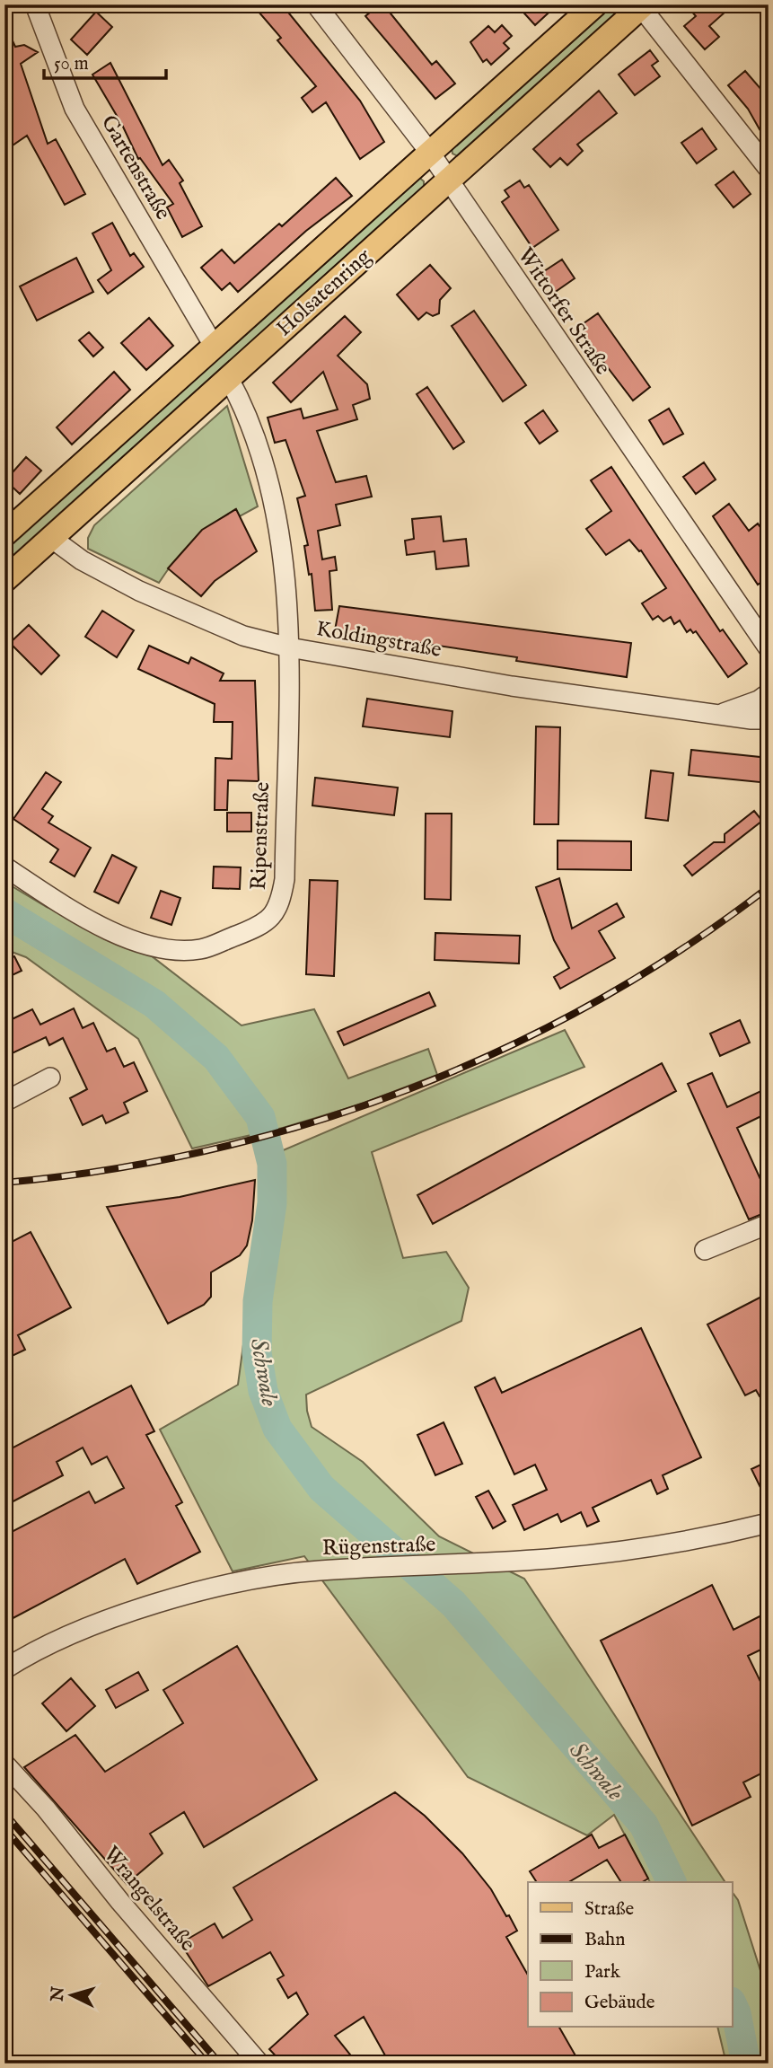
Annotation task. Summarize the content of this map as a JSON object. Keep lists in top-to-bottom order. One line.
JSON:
{"streets":{"main road":["Holsatenring"],"street":["Gartenstraße","Wittorfer Straße","Koldingstraße","Ripenstraße","Rügenstraße","Wrangelstraße"]},"crossings":[["Gartenstraße","Holsatenring"],["Holsatenring","Wittorfer Straße"],["Holsatenring","Koldingstraße"],["Holsatenring","Ripenstraße"],["Koldingstraße","Ripenstraße"]],"water":["Schwale"],"legend":["Straße","Bahn","Park","Gebäude"],"scale_bar":"50 m","north":"left"}
